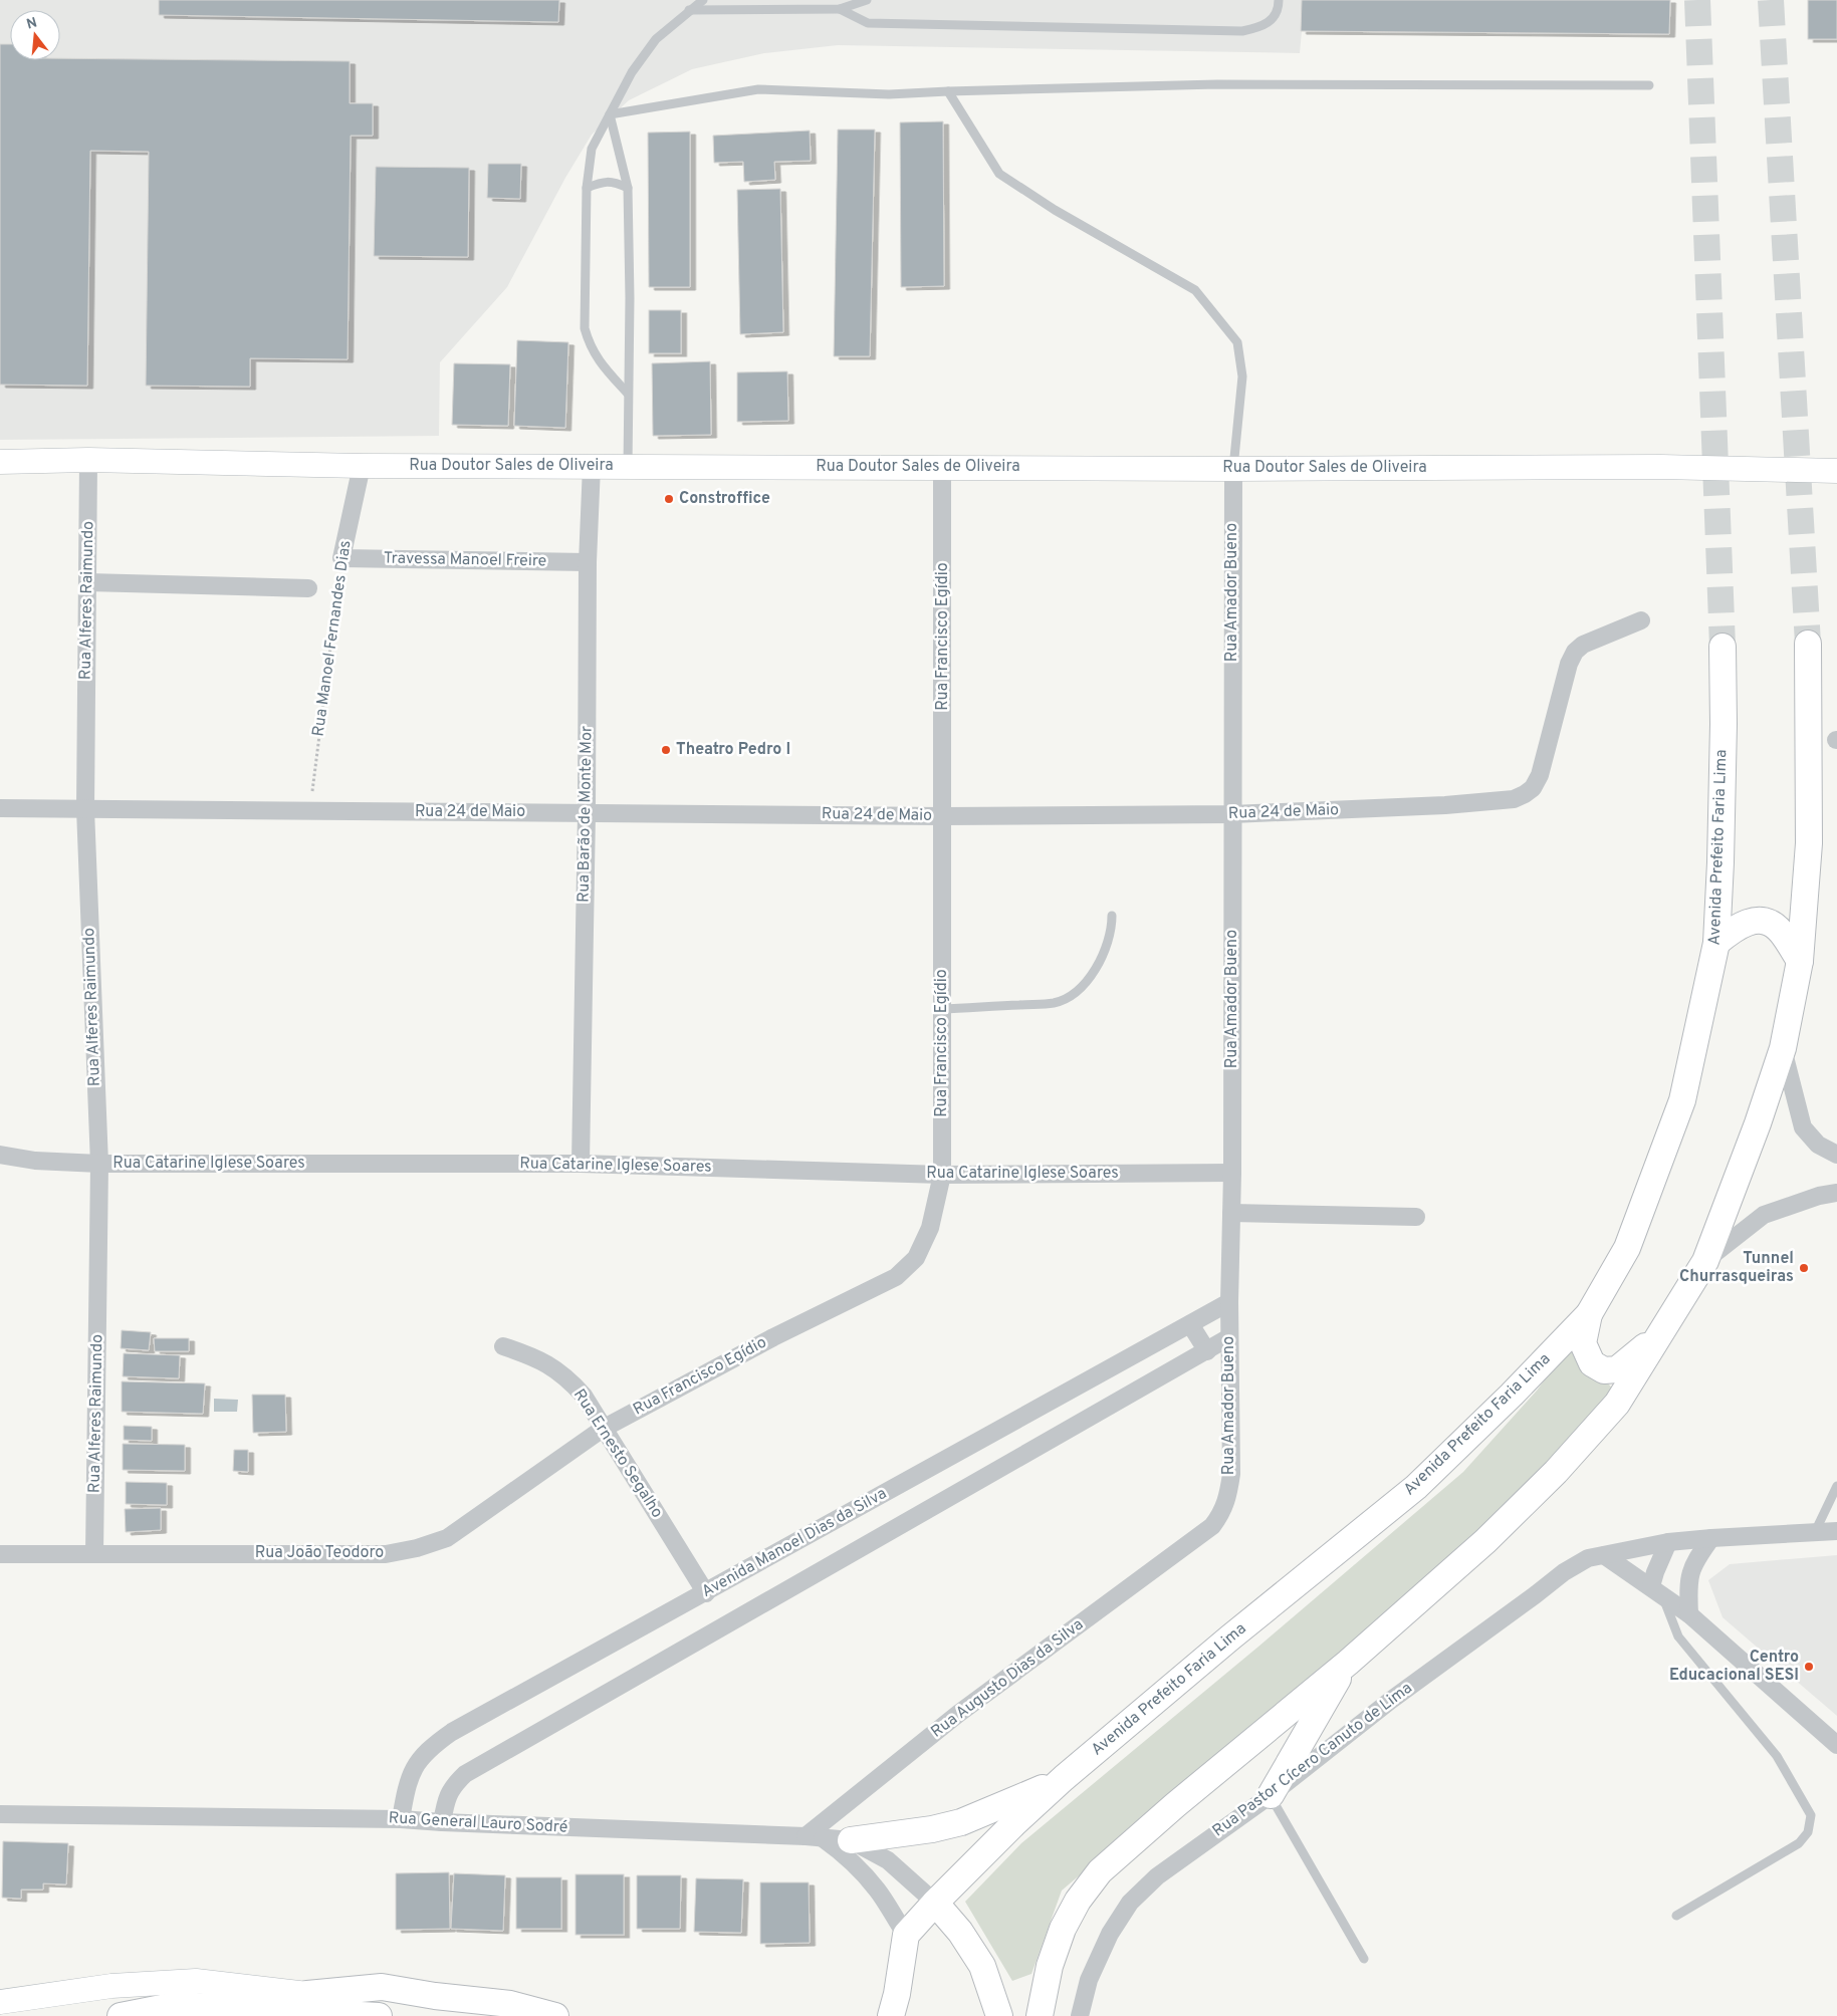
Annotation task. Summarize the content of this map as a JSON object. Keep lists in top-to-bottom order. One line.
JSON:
{"streets":{"main road":["Rua Doutor Sales de Oliveira","Avenida Prefeito Faria Lima"],"street":["Travessa Manoel Freire","Rua Amador Bueno","Rua Alferes Raimundo","Rua Francisco Egídio","Rua Manoel Fernandes Dias","Rua 24 de Maio","Rua Barão de Monte Mor","Rua Catarine Iglese Soares","Rua Ernesto Segalho","Avenida Manoel Dias da Silva","Rua João Teodoro","Rua Augusto Dias da Silva","Rua Pastor Cícero Canuto de Lima","Rua General Lauro Sodré"]},"crossings":[["Rua Doutor Sales de Oliveira","Rua Amador Bueno"],["Rua Doutor Sales de Oliveira","Rua Alferes Raimundo"],["Rua Doutor Sales de Oliveira","Rua Francisco Egídio"],["Rua Doutor Sales de Oliveira","Rua Manoel Fernandes Dias"],["Rua Doutor Sales de Oliveira","Rua Barão de Monte Mor"],["Travessa Manoel Freire","Rua Manoel Fernandes Dias"],["Travessa Manoel Freire","Rua Barão de Monte Mor"],["Rua Amador Bueno","Rua 24 de Maio"],["Rua Amador Bueno","Rua Catarine Iglese Soares"],["Rua Amador Bueno","Avenida Manoel Dias da Silva"],["Rua Amador Bueno","Rua Augusto Dias da Silva"],["Rua Alferes Raimundo","Rua 24 de Maio"],["Rua Alferes Raimundo","Rua Catarine Iglese Soares"],["Rua Alferes Raimundo","Rua João Teodoro"],["Rua Francisco Egídio","Rua 24 de Maio"],["Rua Francisco Egídio","Rua Catarine Iglese Soares"],["Rua Francisco Egídio","Rua Ernesto Segalho"],["Rua Francisco Egídio","Rua João Teodoro"],["Rua Manoel Fernandes Dias","Rua 24 de Maio"],["Rua 24 de Maio","Rua Barão de Monte Mor"],["Rua Barão de Monte Mor","Rua Catarine Iglese Soares"],["Avenida Prefeito Faria Lima","Rua General Lauro Sodré"],["Rua Ernesto Segalho","Avenida Manoel Dias da Silva"],["Rua Ernesto Segalho","Rua João Teodoro"],["Avenida Manoel Dias da Silva","Rua General Lauro Sodré"],["Rua Augusto Dias da Silva","Rua General Lauro Sodré"]],"places":["Constroffice","Theatro Pedro I","Tunnel Churrasqueiras","Centro Educacional SESI"],"north":"top"}
